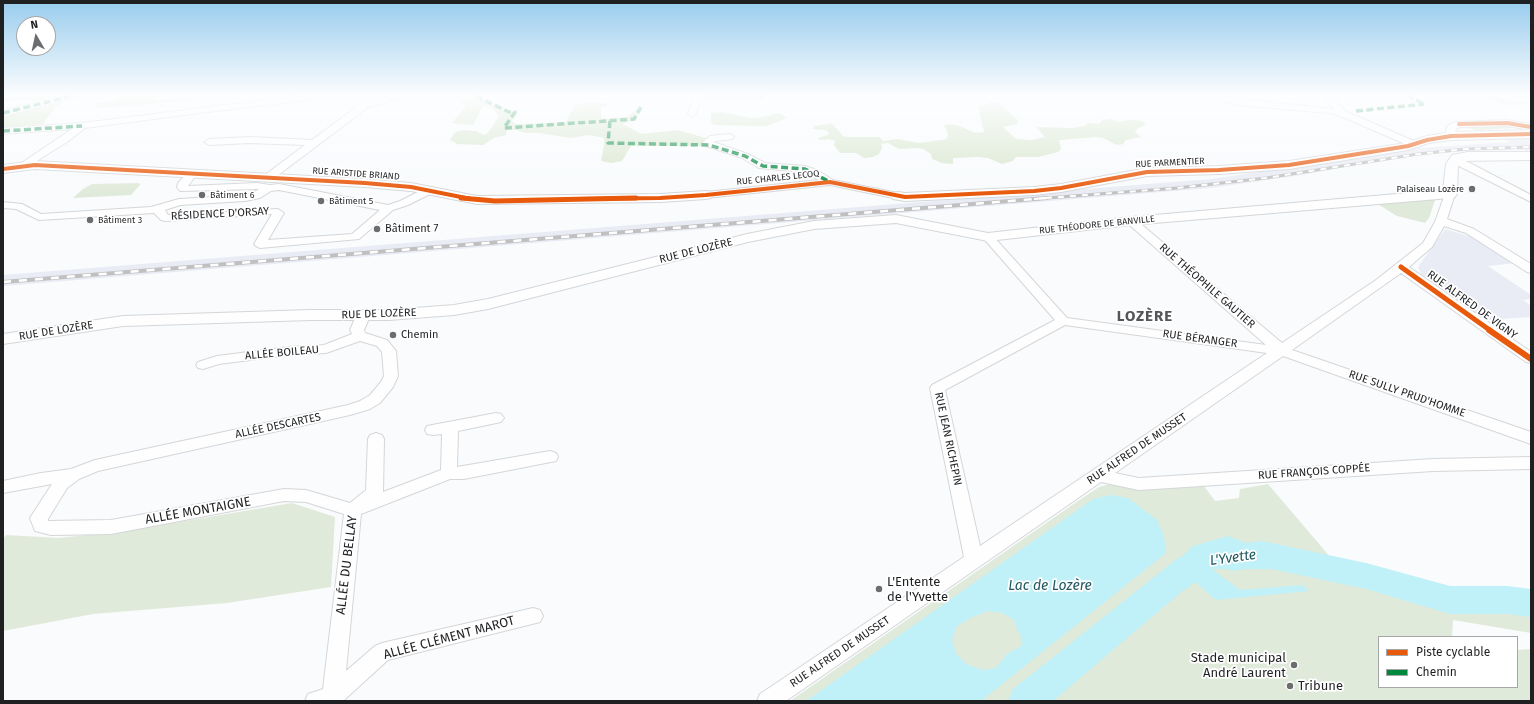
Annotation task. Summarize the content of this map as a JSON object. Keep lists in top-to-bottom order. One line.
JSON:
{"streets":{"street":["RUE PARMENTIER","RUE ARISTIDE BRIAND","RUE CHARLES LECOQ","RÉSIDENCE D'ORSAY","RUE THÉODORE DE BANVILLE","RUE DE LOZÈRE","RUE THÉOPHILE GAUTIER","RUE ALFRED DE VIGNY","RUE BÉRANGER","ALLÉE BOILEAU","RUE SULLY PRUD'HOMME","ALLÉE DESCARTES","RUE JEAN RICHEPIN","RUE ALFRED DE MUSSET","RUE FRANÇOIS COPPÉE","ALLÉE MONTAIGNE","ALLÉE DU BELLAY","ALLÉE CLÉMENT MAROT"]},"crossings":[["RUE PARMENTIER","RUE CHARLES LECOQ"],["RUE ARISTIDE BRIAND","RUE CHARLES LECOQ"],["RUE ARISTIDE BRIAND","RÉSIDENCE D'ORSAY"],["RUE THÉODORE DE BANVILLE","RUE DE LOZÈRE"],["RUE THÉODORE DE BANVILLE","RUE THÉOPHILE GAUTIER"],["RUE THÉODORE DE BANVILLE","RUE ALFRED DE MUSSET"],["RUE THÉOPHILE GAUTIER","RUE BÉRANGER"],["RUE THÉOPHILE GAUTIER","RUE SULLY PRUD'HOMME"],["RUE THÉOPHILE GAUTIER","RUE ALFRED DE MUSSET"],["RUE ALFRED DE VIGNY","RUE ALFRED DE MUSSET"],["RUE BÉRANGER","RUE SULLY PRUD'HOMME"],["RUE BÉRANGER","RUE JEAN RICHEPIN"],["RUE BÉRANGER","RUE ALFRED DE MUSSET"],["ALLÉE BOILEAU","ALLÉE DESCARTES"],["RUE SULLY PRUD'HOMME","RUE ALFRED DE MUSSET"],["ALLÉE DESCARTES","ALLÉE MONTAIGNE"],["RUE JEAN RICHEPIN","RUE ALFRED DE MUSSET"],["RUE ALFRED DE MUSSET","RUE FRANÇOIS COPPÉE"],["ALLÉE MONTAIGNE","ALLÉE DU BELLAY"],["ALLÉE DU BELLAY","ALLÉE CLÉMENT MAROT"]],"districts":["LOZÈRE"],"water":["L'Yvette","Lac de Lozère"],"places":["Palaiseau Lozère","Bâtiment 6","Bâtiment 5","Bâtiment 3","Bâtiment 7","Chemin","L'Entente de l'Yvette","Stade municipal André Laurent","Tribune"],"legend":["Piste cyclable","Chemin"],"north":"top"}
